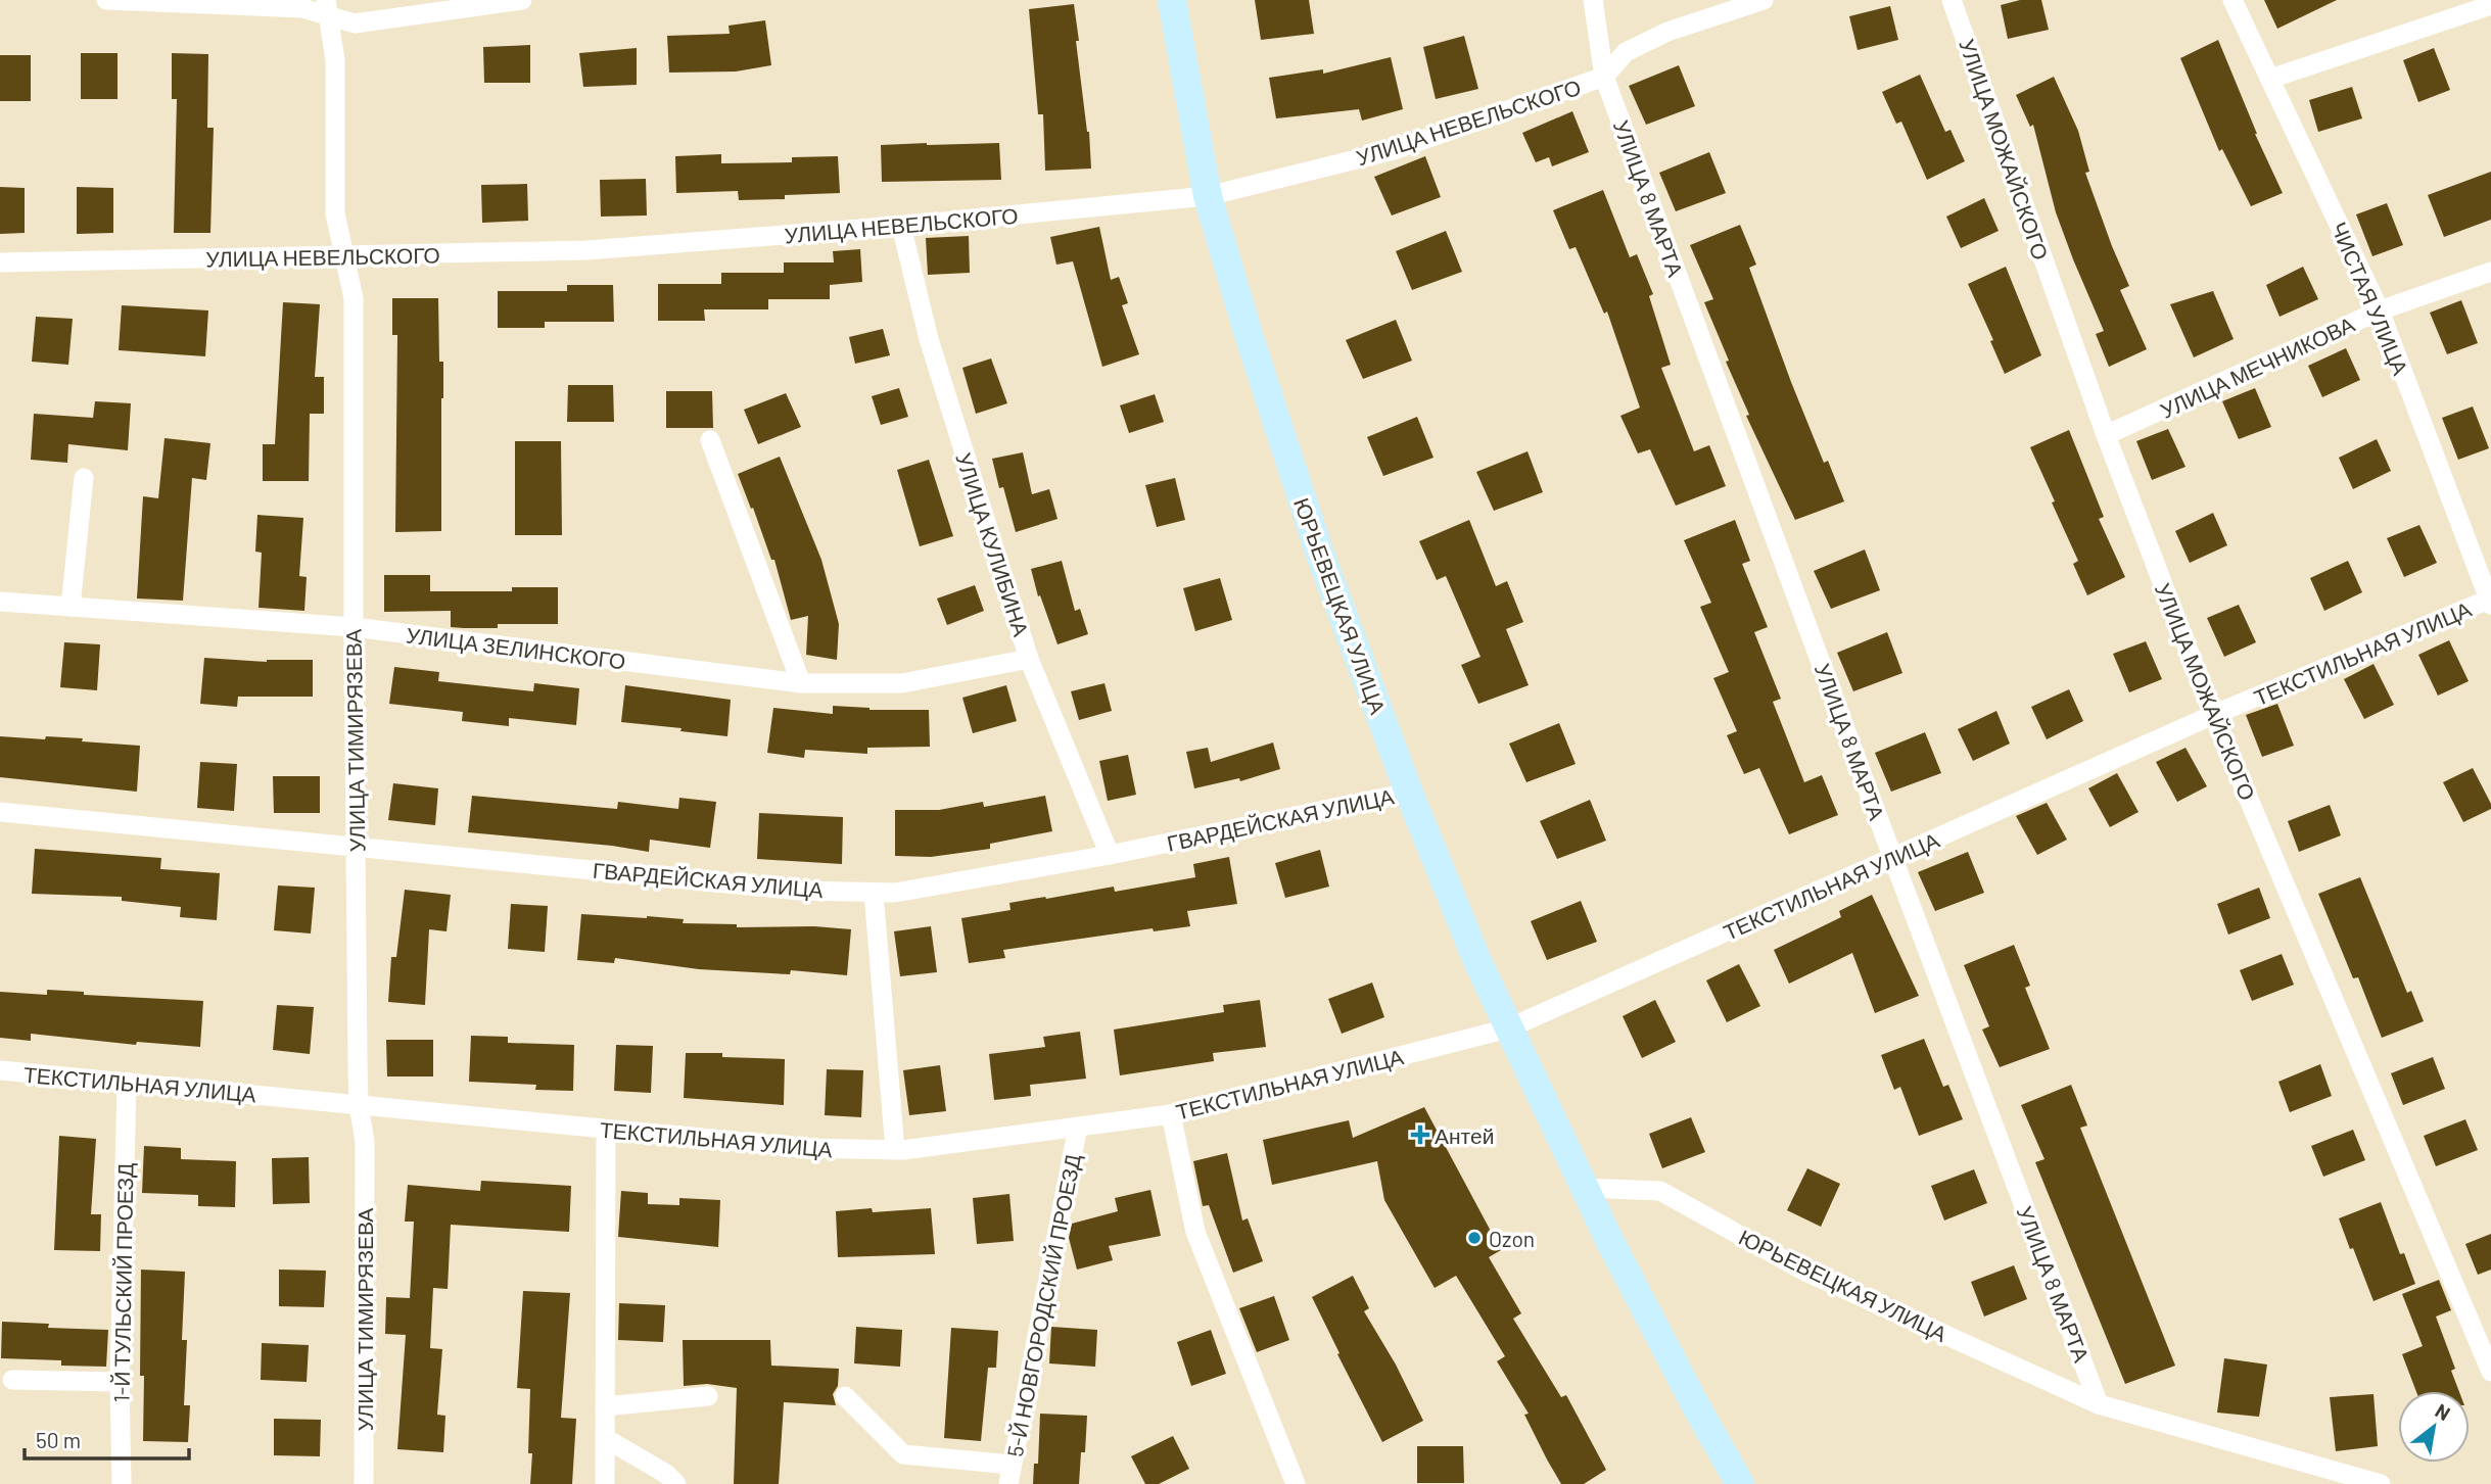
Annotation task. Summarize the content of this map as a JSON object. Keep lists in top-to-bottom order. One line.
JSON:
{"streets":{"main road":["ЮРЬЕВЕЦКАЯ УЛИЦА"],"street":["УЛИЦА НЕВЕЛЬСКОГО","УЛИЦА МОЖАЙСКОГО","УЛИЦА 8 МАРТА","ЧИСТАЯ УЛИЦА","УЛИЦА МЕЧНИКОВА","УЛИЦА КУЛИБИНА","УЛИЦА ЗЕЛИНСКОГО","ТЕКСТИЛЬНАЯ УЛИЦА","УЛИЦА ТИМИРЯЗЕВА","ГВАРДЕЙСКАЯ УЛИЦА","1-Й ТУЛЬСКИЙ ПРОЕЗД","5-Й НОВГОРОДСКИЙ ПРОЕЗД"]},"crossings":[["УЛИЦА НЕВЕЛЬСКОГО","УЛИЦА 8 МАРТА"],["УЛИЦА НЕВЕЛЬСКОГО","УЛИЦА КУЛИБИНА"],["УЛИЦА НЕВЕЛЬСКОГО","ЮРЬЕВЕЦКАЯ УЛИЦА"],["УЛИЦА НЕВЕЛЬСКОГО","УЛИЦА ТИМИРЯЗЕВА"],["УЛИЦА МОЖАЙСКОГО","УЛИЦА МЕЧНИКОВА"],["УЛИЦА МОЖАЙСКОГО","ТЕКСТИЛЬНАЯ УЛИЦА"],["УЛИЦА 8 МАРТА","ЮРЬЕВЕЦКАЯ УЛИЦА"],["УЛИЦА 8 МАРТА","ТЕКСТИЛЬНАЯ УЛИЦА"],["ЧИСТАЯ УЛИЦА","УЛИЦА МЕЧНИКОВА"],["ЧИСТАЯ УЛИЦА","ТЕКСТИЛЬНАЯ УЛИЦА"],["УЛИЦА КУЛИБИНА","УЛИЦА ЗЕЛИНСКОГО"],["УЛИЦА КУЛИБИНА","ГВАРДЕЙСКАЯ УЛИЦА"],["ЮРЬЕВЕЦКАЯ УЛИЦА","ТЕКСТИЛЬНАЯ УЛИЦА"],["ЮРЬЕВЕЦКАЯ УЛИЦА","ГВАРДЕЙСКАЯ УЛИЦА"],["УЛИЦА ЗЕЛИНСКОГО","УЛИЦА ТИМИРЯЗЕВА"],["ТЕКСТИЛЬНАЯ УЛИЦА","УЛИЦА ТИМИРЯЗЕВА"],["ТЕКСТИЛЬНАЯ УЛИЦА","1-Й ТУЛЬСКИЙ ПРОЕЗД"],["ТЕКСТИЛЬНАЯ УЛИЦА","5-Й НОВГОРОДСКИЙ ПРОЕЗД"],["УЛИЦА ТИМИРЯЗЕВА","ГВАРДЕЙСКАЯ УЛИЦА"]],"places":{"health":["Антей"],"other":["Ozon"]},"scale_bar":"50 m","north":"top right"}
